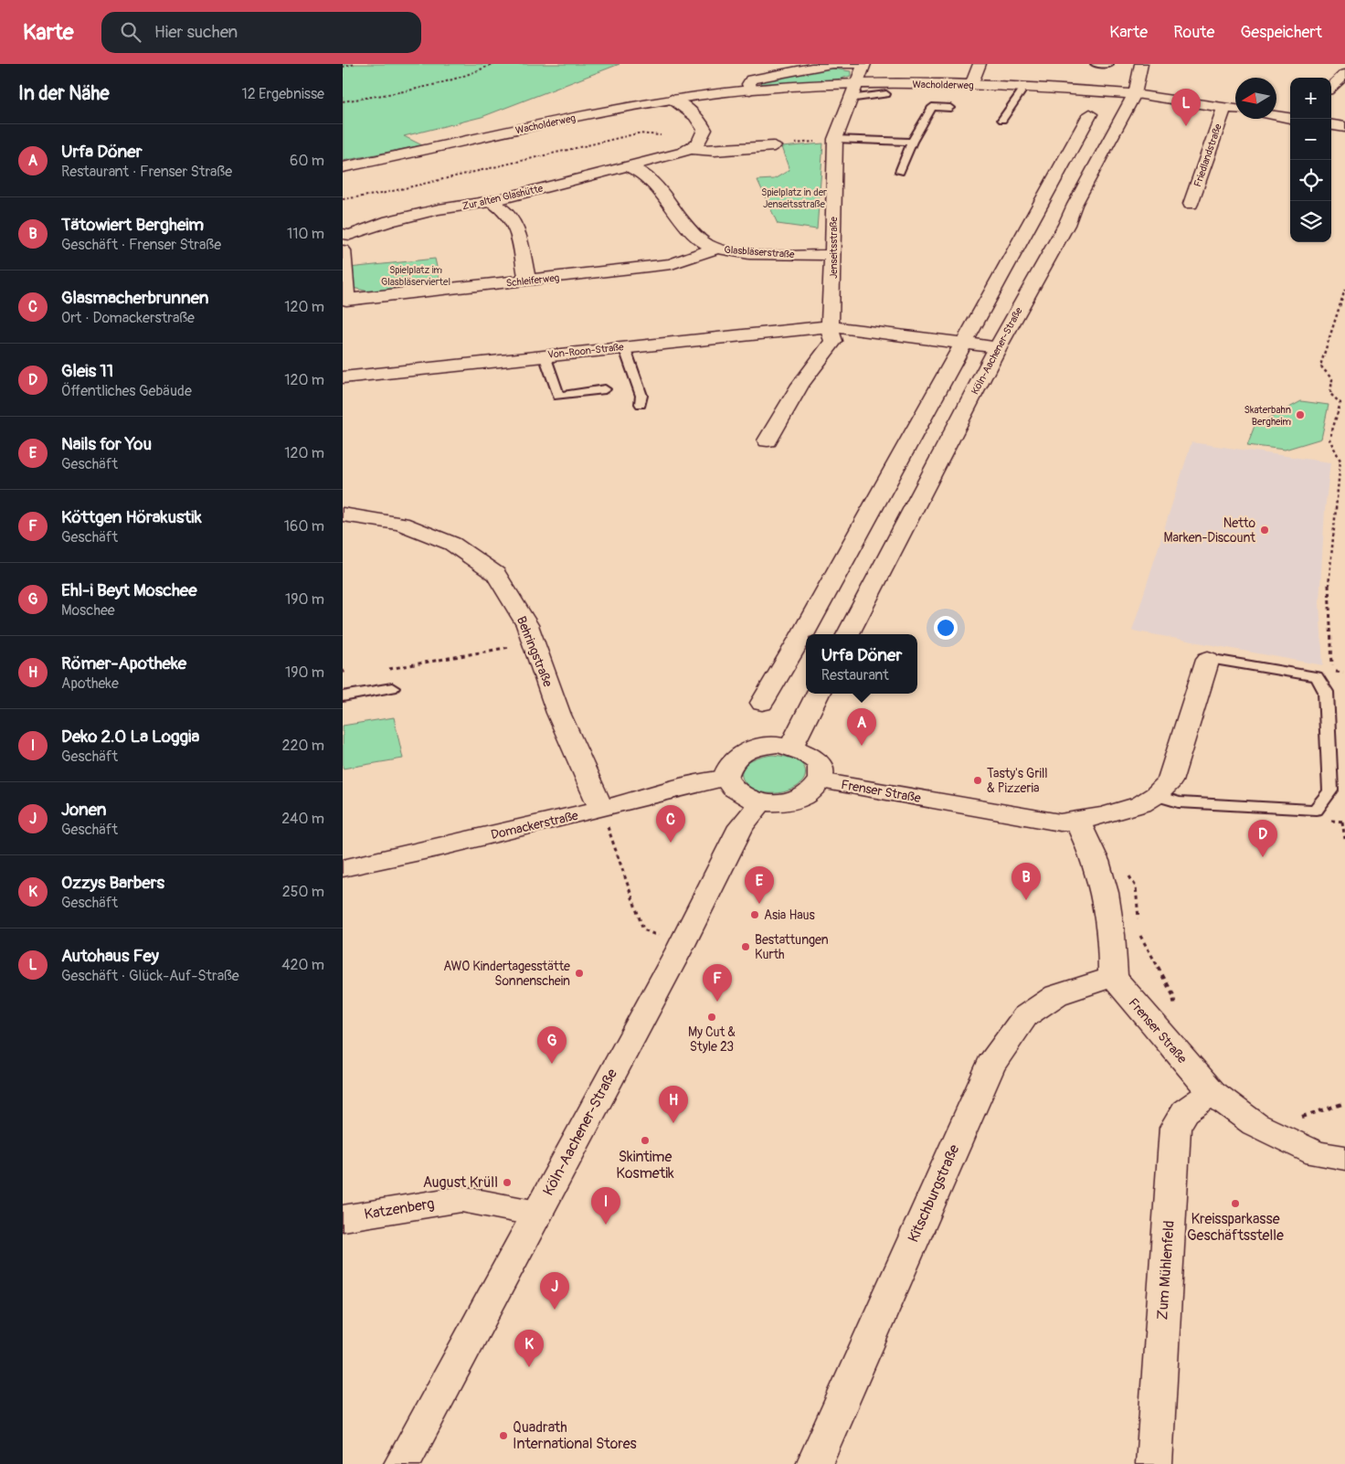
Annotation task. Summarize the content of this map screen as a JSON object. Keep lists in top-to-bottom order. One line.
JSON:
{"streets":{"street":["Wacholderweg","Friedlandstraße","Zur alten Glashütte","Jenseitsstraße","Glasbläserstraße","Schleiferweg","Von-Roon-Straße","Köln-Aachener-Straße","Behringstraße","Frenser Straße","Domackerstraße","Kitschburgstraße","Katzenberg","Zum Mühlenfeld"]},"crossings":[["Wacholderweg","Friedlandstraße"],["Wacholderweg","Jenseitsstraße"],["Wacholderweg","Köln-Aachener-Straße"],["Zur alten Glashütte","Glasbläserstraße"],["Jenseitsstraße","Glasbläserstraße"],["Jenseitsstraße","Von-Roon-Straße"],["Glasbläserstraße","Schleiferweg"],["Von-Roon-Straße","Köln-Aachener-Straße"],["Köln-Aachener-Straße","Frenser Straße"],["Köln-Aachener-Straße","Domackerstraße"],["Köln-Aachener-Straße","Katzenberg"],["Behringstraße","Domackerstraße"],["Frenser Straße","Domackerstraße"],["Frenser Straße","Kitschburgstraße"],["Frenser Straße","Zum Mühlenfeld"]],"parks":["Spielplatz in der Jenseitsstraße","Spielplatz im Glasbläserviertel"],"places":["Skaterbahn Bergheim","Netto Marken-Discount","Tasty's Grill & Pizzeria","Asia Haus","Bestattungen Kurth","AWO Kindertagesstätte Sonnenschein","My Cut & Style 23","Skintime Kosmetik","August Krüll","Kreissparkasse Geschäftsstelle","Quadrath International Stores"],"north":"left","page":{"header":"Karte","search":"Hier suchen","nav":["Karte","Route","Gespeichert"],"heading":["In der Nähe","12 Ergebnisse"],"map_buttons":["+","−"],"pins":["L","A","C","D","B","E","F","G","H","I","J","K"],"list":[{"mark":"A","name":"Urfa Döner","note":"Restaurant · Frenser Straße","value":"60 m"},{"mark":"B","name":"Tätowiert Bergheim","note":"Geschäft · Frenser Straße","value":"110 m"},{"mark":"C","name":"Glasmacherbrunnen","note":"Ort · Domackerstraße","value":"120 m"},{"mark":"D","name":"Gleis 11","note":"Öffentliches Gebäude","value":"120 m"},{"mark":"E","name":"Nails for You","note":"Geschäft","value":"120 m"},{"mark":"F","name":"Köttgen Hörakustik","note":"Geschäft","value":"160 m"},{"mark":"G","name":"Ehl-i Beyt Moschee","note":"Moschee","value":"190 m"},{"mark":"H","name":"Römer-Apotheke","note":"Apotheke","value":"190 m"},{"mark":"I","name":"Deko 2.0 La Loggia","note":"Geschäft","value":"220 m"},{"mark":"J","name":"Jonen","note":"Geschäft","value":"240 m"},{"mark":"K","name":"Ozzys Barbers","note":"Geschäft","value":"250 m"},{"mark":"L","name":"Autohaus Fey","note":"Geschäft · Glück-Auf-Straße","value":"420 m"}],"popup":["Urfa Döner","Restaurant"]}}
